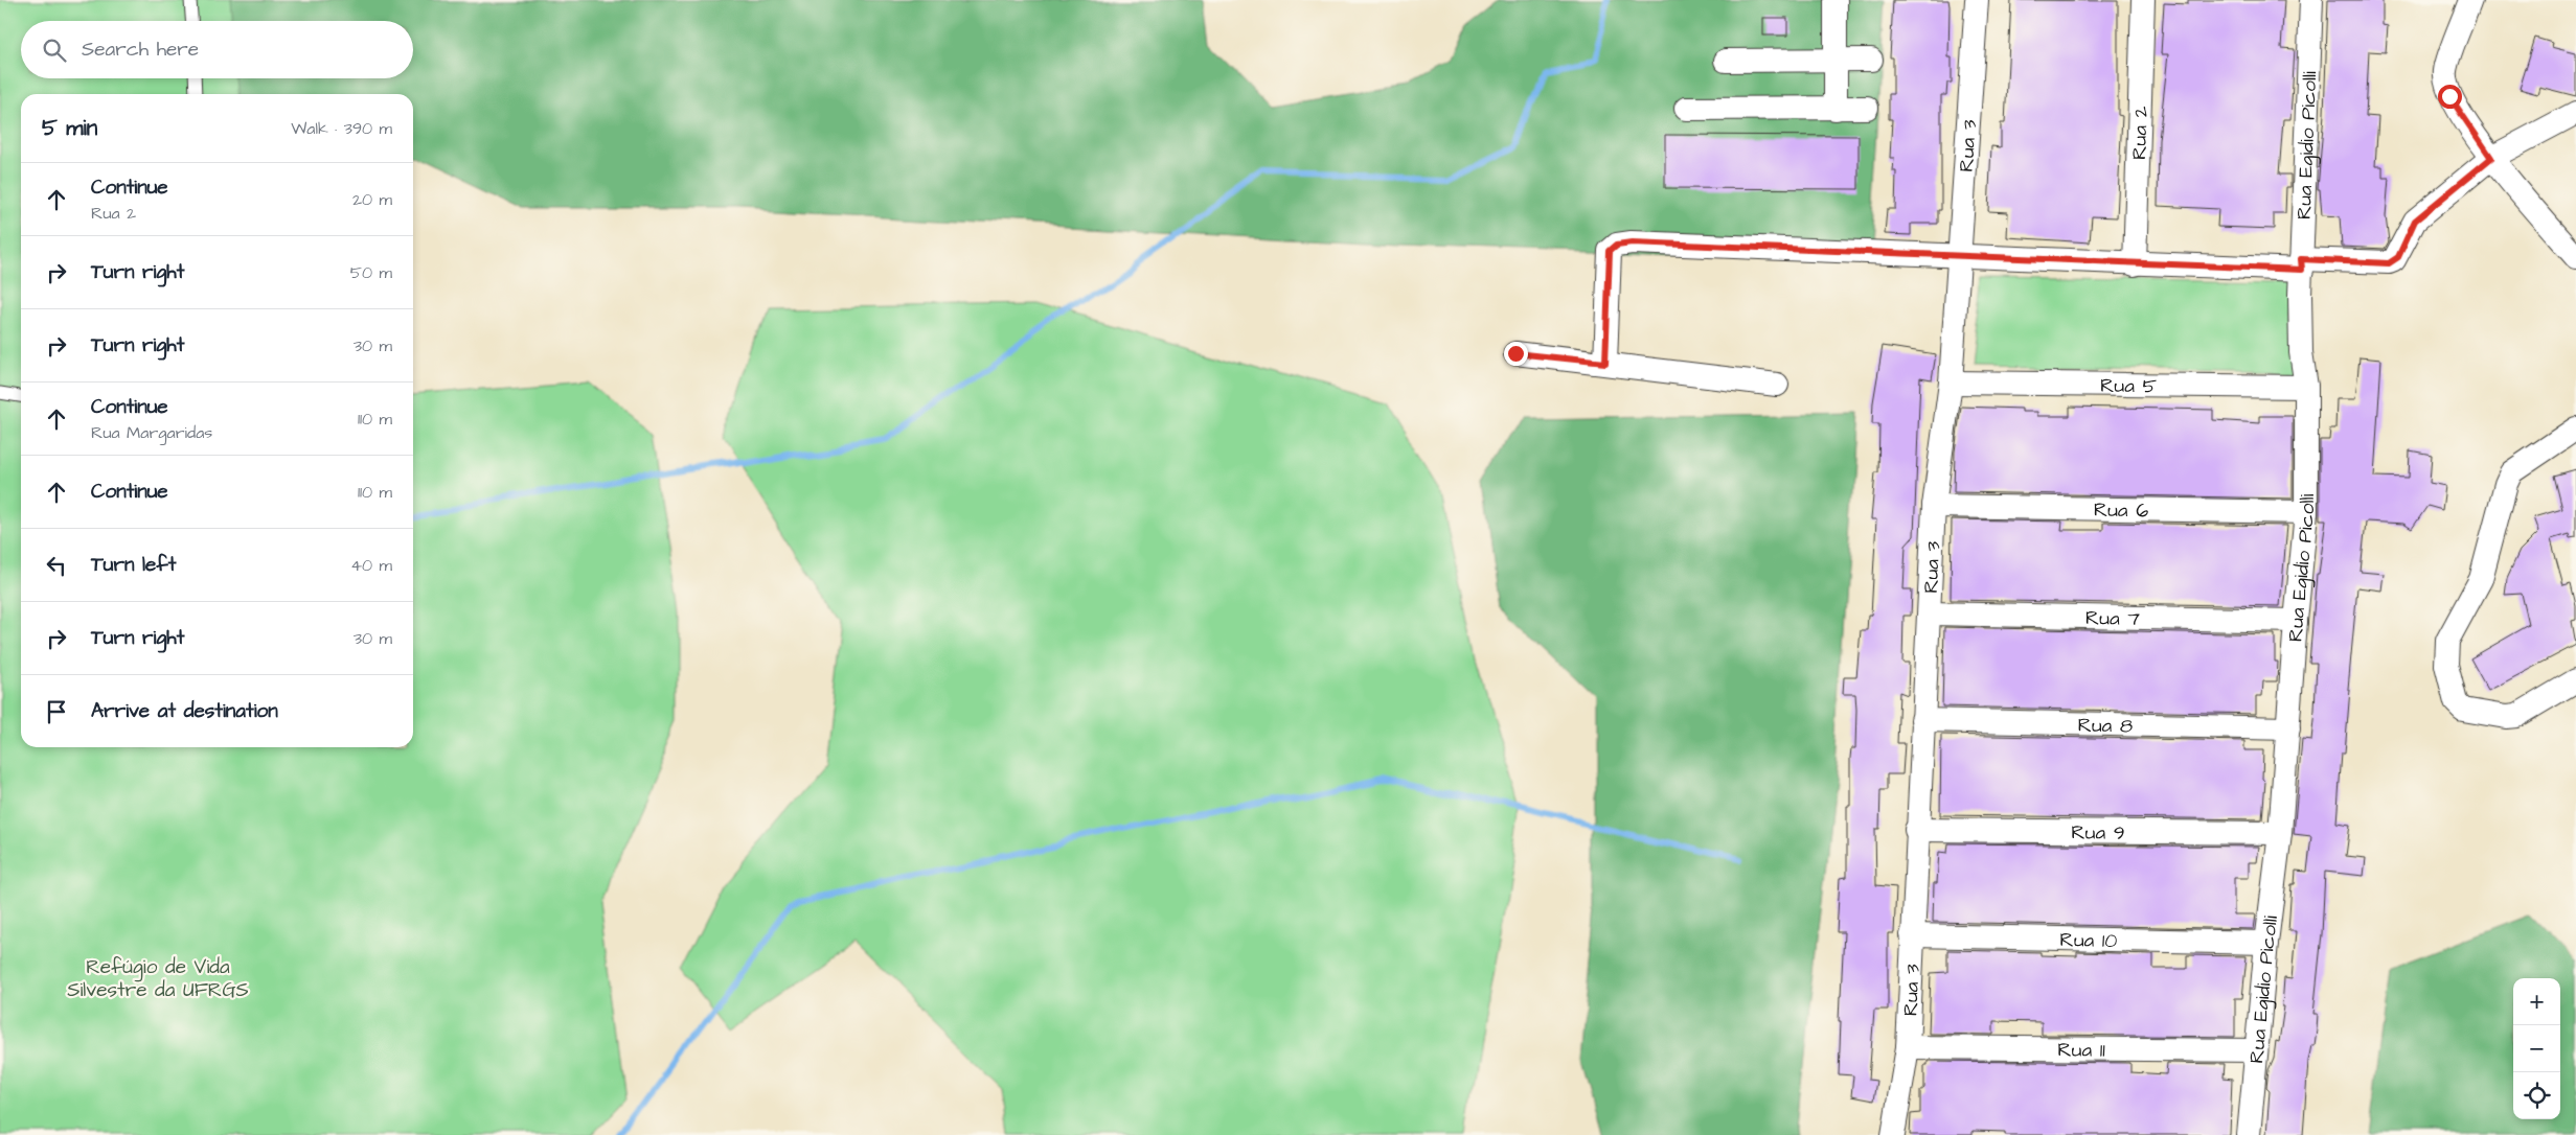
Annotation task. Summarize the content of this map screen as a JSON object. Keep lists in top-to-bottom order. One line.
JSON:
{"streets":{"street":["Rua 2","Rua 3","Rua Egidio Picolli","Rua 5","Rua 6","Rua 7","Rua 8","Rua 9","Rua 10","Rua 11"]},"crossings":[["Rua 3","Rua 5"],["Rua 3","Rua 6"],["Rua 3","Rua 7"],["Rua 3","Rua 8"],["Rua 3","Rua 9"],["Rua 3","Rua 10"],["Rua 3","Rua 11"],["Rua Egidio Picolli","Rua 5"],["Rua Egidio Picolli","Rua 6"],["Rua Egidio Picolli","Rua 7"],["Rua Egidio Picolli","Rua 8"],["Rua Egidio Picolli","Rua 9"],["Rua Egidio Picolli","Rua 10"],["Rua Egidio Picolli","Rua 11"]],"parks":["Refúgio de Vida Silvestre da UFRGS"],"page":{"search":"Search here","heading":["5 min","Walk · 390 m"],"list":[["Continue","Rua 2","20 m"],["Turn right","50 m"],["Turn right","30 m"],["Continue","Rua Margaridas","110 m"],["Continue","110 m"],["Turn left","40 m"],["Turn right","30 m"],"Arrive at destination"],"map_buttons":["+","−"]}}
